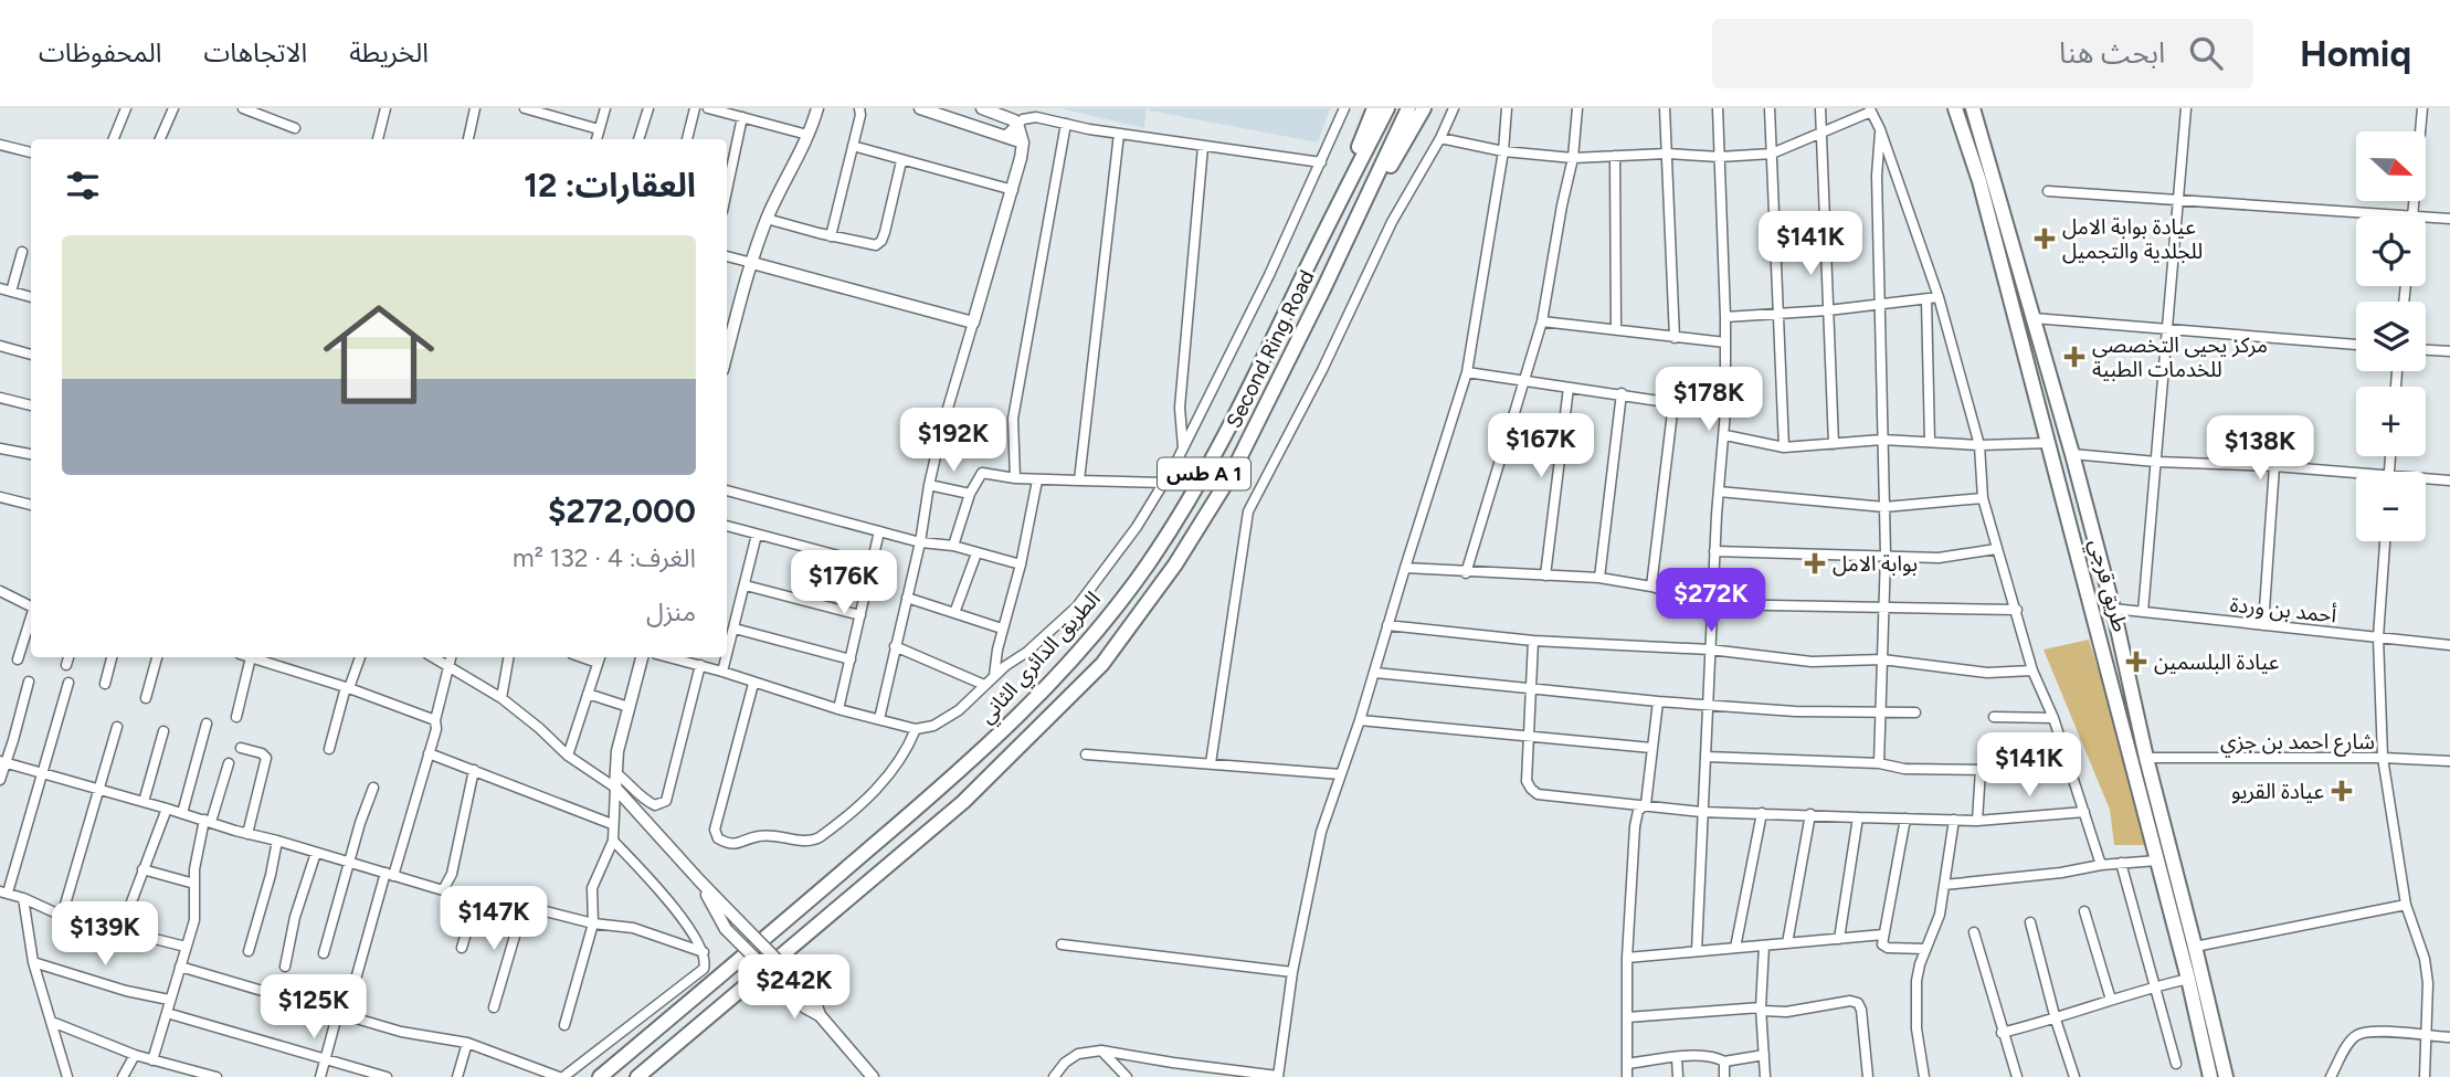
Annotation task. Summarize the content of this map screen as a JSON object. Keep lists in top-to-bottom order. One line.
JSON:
{"streets":{"highway":["Second Ring Road","طس A 1","طريق قرجي","الطريق الدائري الثاني"],"street":["أحمد بن وردة","شارع احمد بن جزي"]},"crossings":[["طريق قرجي","أحمد بن وردة"],["طريق قرجي","شارع احمد بن جزي"]],"places":{"health":["عيادة بوابة الامل للجلدية والتجميل","مركز يحيى التخصصي للخدمات الطبية","بوابة الامل","عيادة البلسمين","عيادة القريو"]},"north":"right","page":{"header":"Homiq","search":"ابحث هنا","nav":["الخريطة","الاتجاهات","المحفوظات"],"map_buttons":["+","−"],"heading":"العقارات: 12","price":["$141K","$178K","$192K","$167K","$138K","$176K","$272K","$141K","$147K","$139K","$242K","$125K"],"list":[{"name":"$272,000","note":"الغرف: 4 · 132 m² · منزل"}]}}
